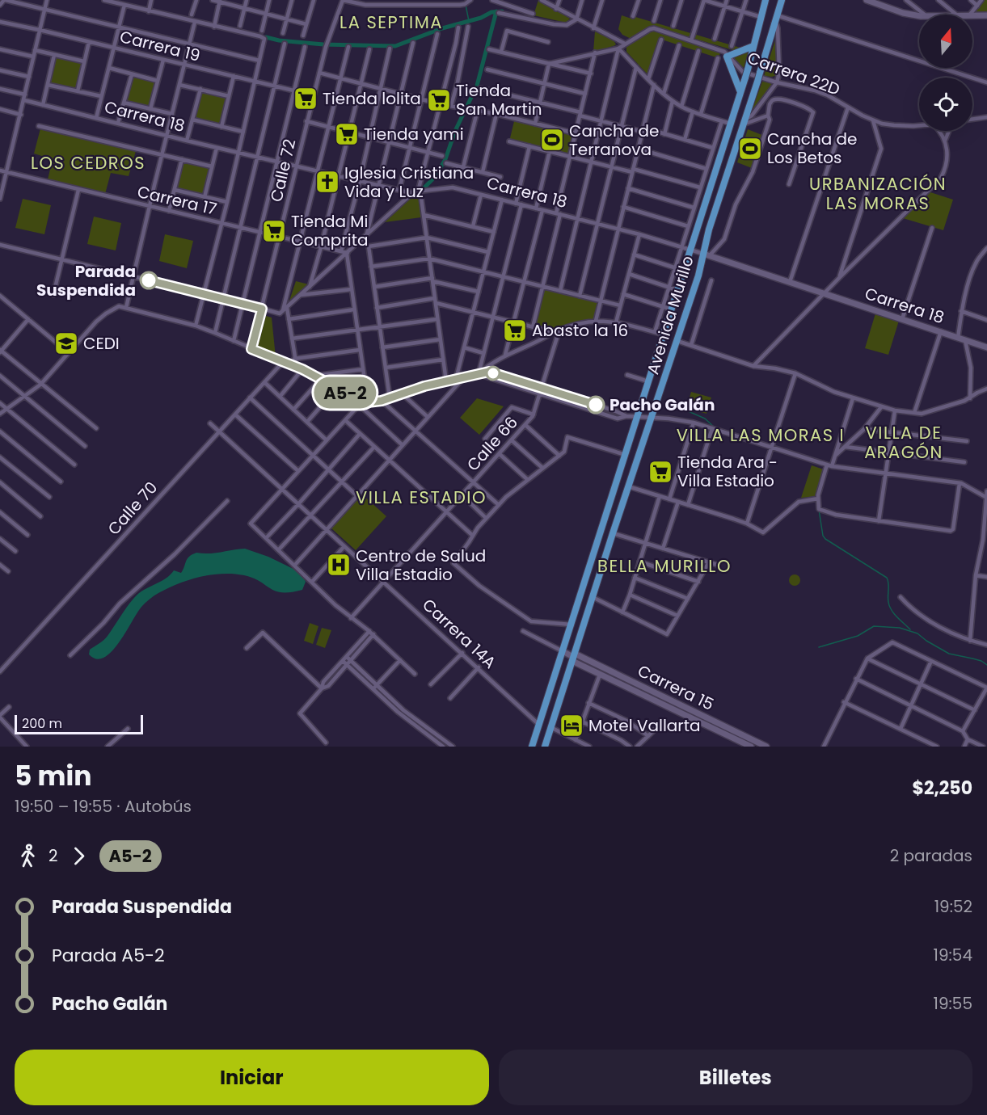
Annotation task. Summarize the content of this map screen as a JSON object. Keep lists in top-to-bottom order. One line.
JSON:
{"streets":{"main road":["Carrera 18","Avenida Murillo","Carrera 15"],"street":["Carrera 19","Carrera 22D","Calle 72","Carrera 17","Calle 66","Calle 70","Carrera 14A"]},"crossings":[["Carrera 19","Calle 72"],["Carrera 18","Calle 72"],["Carrera 18","Avenida Murillo"],["Calle 72","Carrera 17"],["Avenida Murillo","Carrera 14A"],["Avenida Murillo","Carrera 15"],["Calle 66","Carrera 14A"],["Calle 70","Carrera 14A"]],"districts":["LA SEPTIMA","LOS CEDROS","URBANIZACIÓN LAS MORAS","VILLA DE ARAGÓN","VILLA LAS MORAS I","VILLA ESTADIO","BELLA MURILLO"],"places":{"supermarket":["Tienda lolita","Tienda San Martin","Tienda yami","Tienda Mi Comprita","Abasto la 16","Tienda Ara - Villa Estadio"],"sports":["Cancha de Terranova","Cancha de Los Betos"],"church":["Iglesia Cristiana Vida y Luz"],"other":["Parada Suspendida","Pacho Galán"],"school or university":["CEDI"],"hospital":["Centro de Salud Villa Estadio"],"hotel":["Motel Vallarta"]},"lines":["bus line A5-2"],"scale_bar":"200 m","north":"top","page":{"on_map":"A5-2","scale":"200 m","heading":["5 min","19:50 – 19:55 · Autobús","$2,250"],"legs":["2","A5-2","2 paradas"],"list":[{"name":"Parada Suspendida","value":"19:52"},{"name":"Parada A5-2","value":"19:54"},{"name":"Pacho Galán","value":"19:55"}],"buttons":["Iniciar","Billetes"]}}
